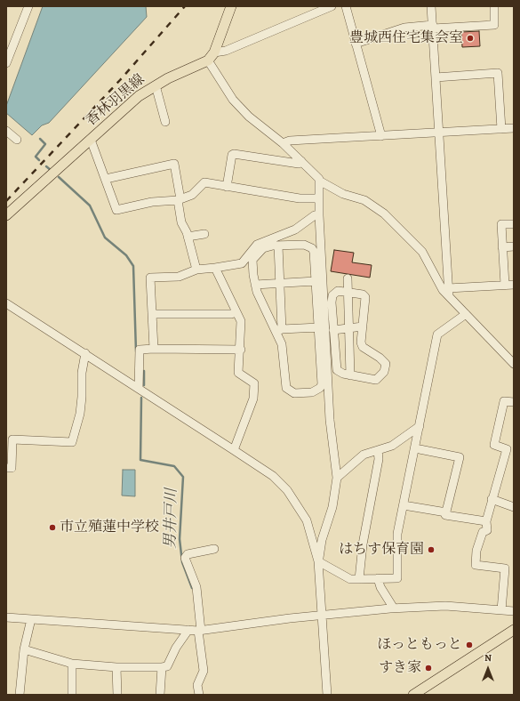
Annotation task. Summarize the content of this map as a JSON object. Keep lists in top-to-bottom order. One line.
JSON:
{"streets":{"main road":["香林羽黒線"]},"water":["男井戸川"],"places":["豊城西住宅集会室","市立殖蓮中学校","はちす保育園","ほっともっと","すき家"],"north":"top"}
